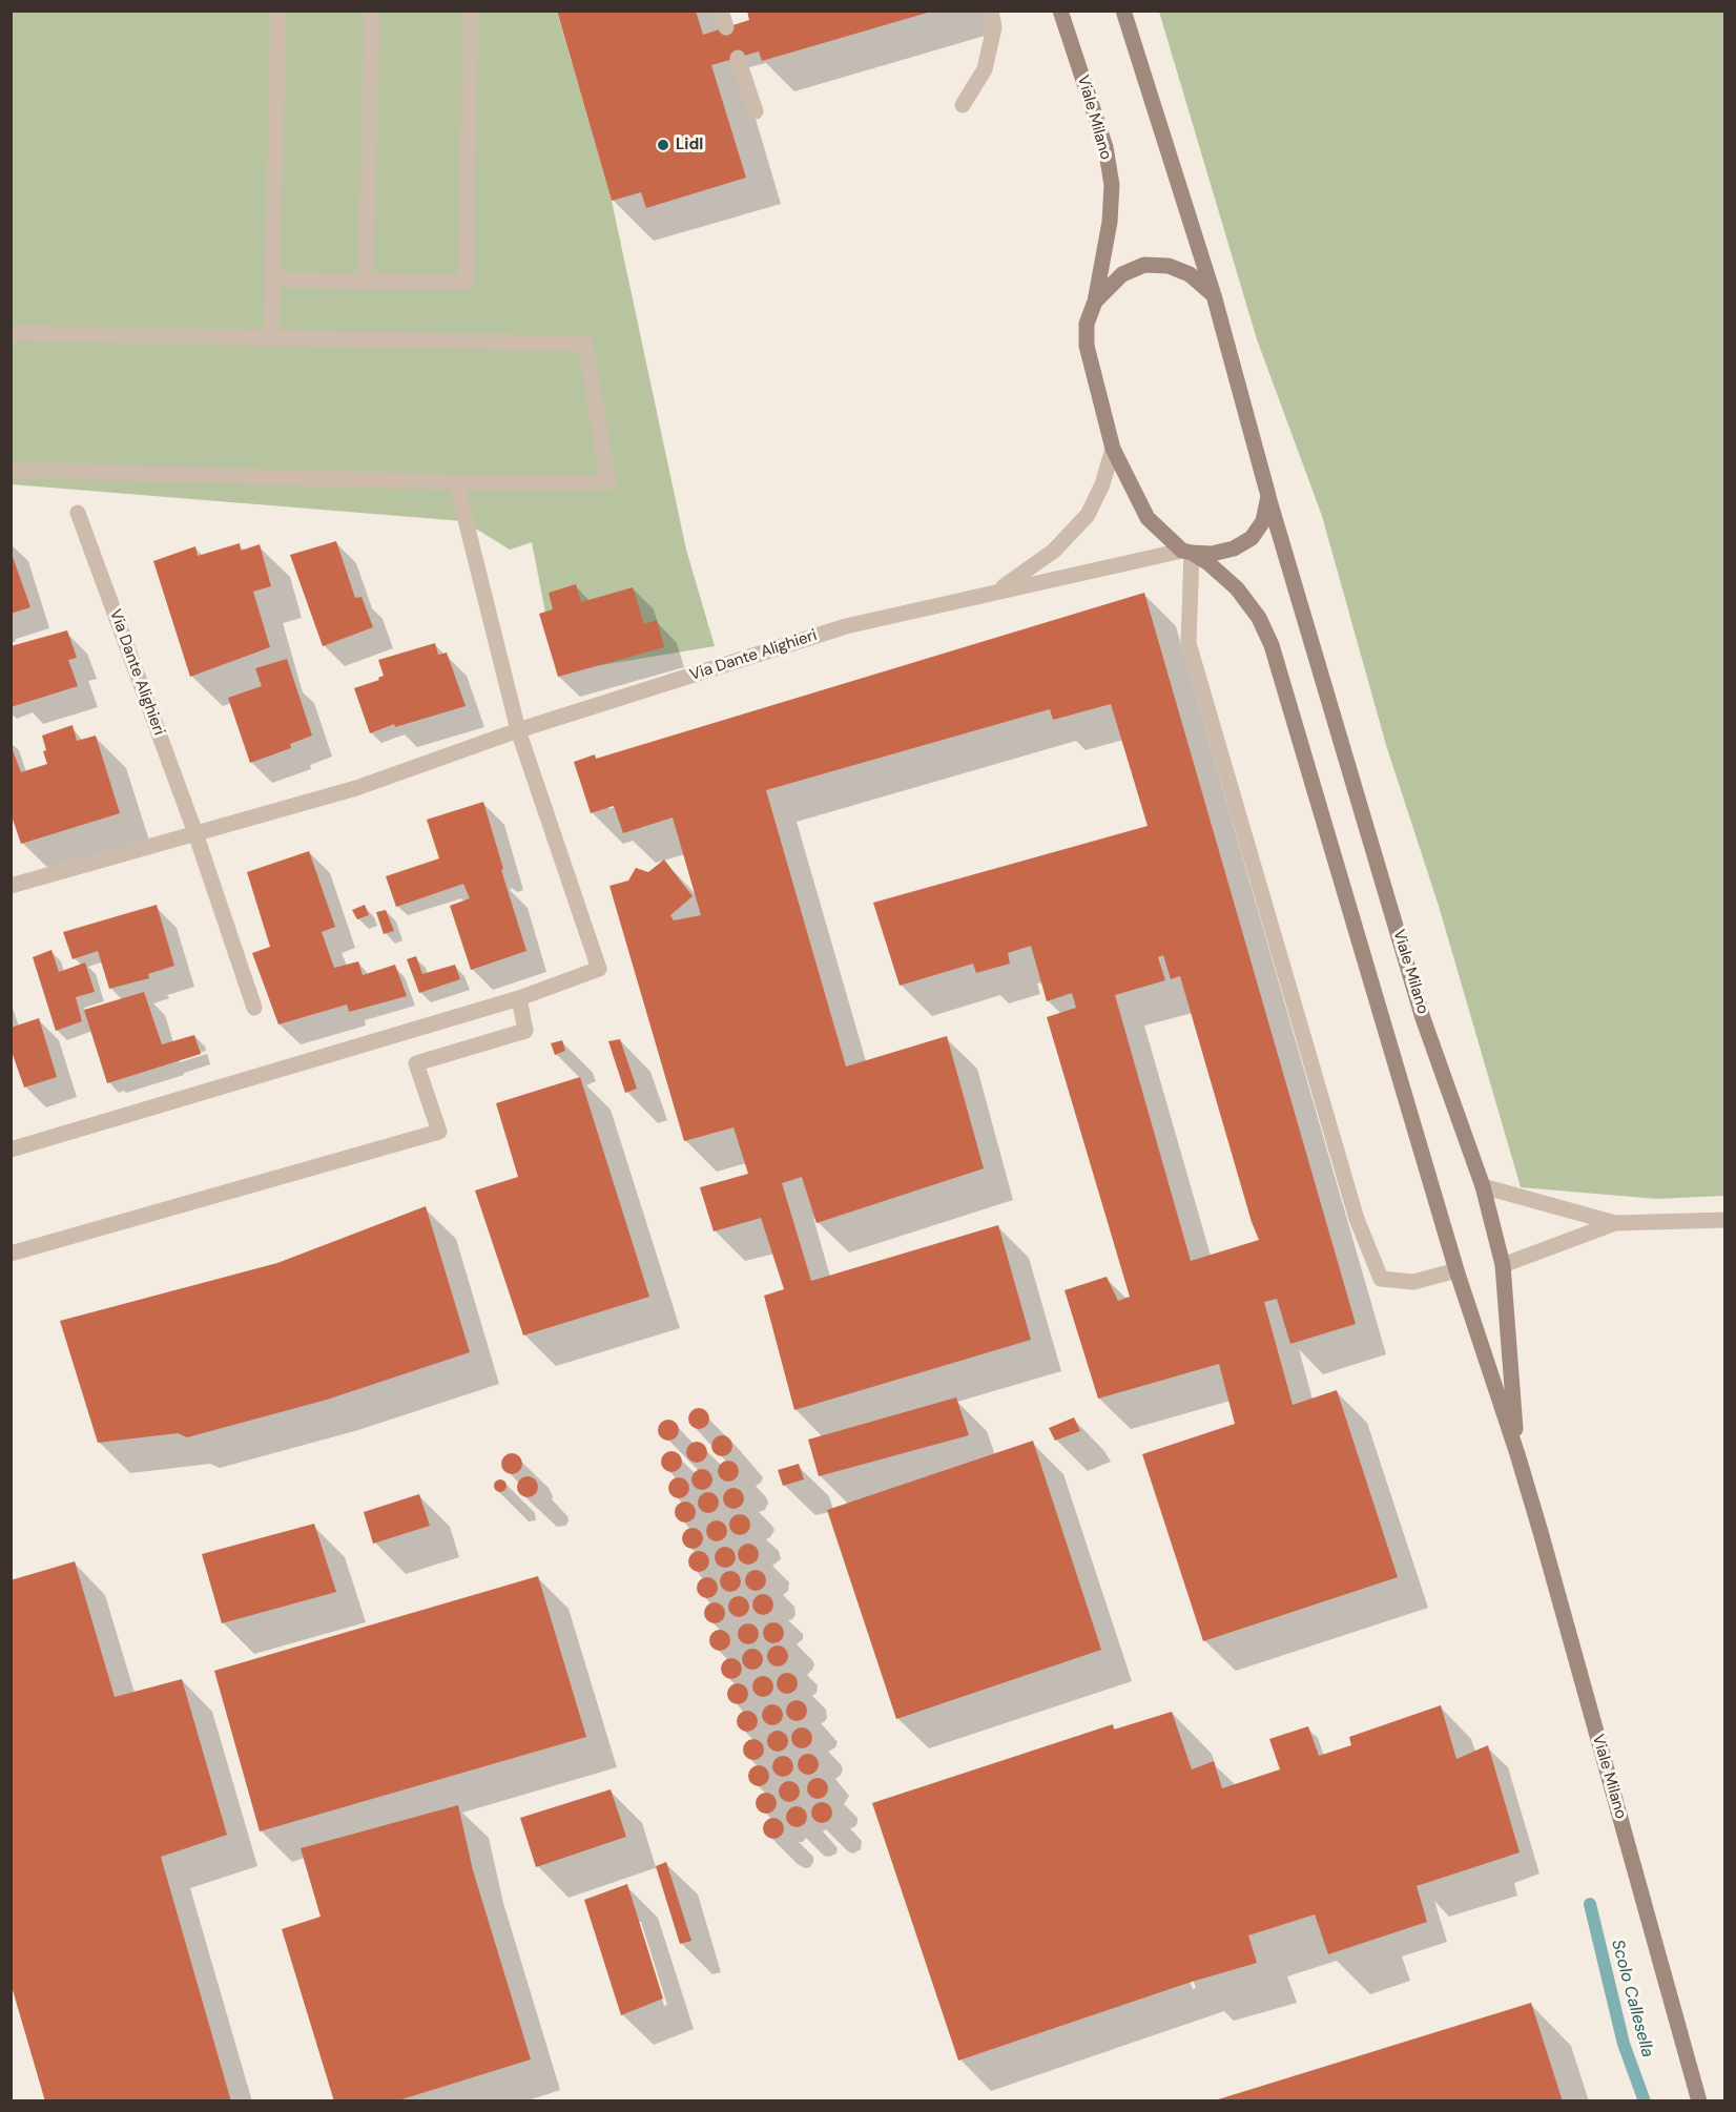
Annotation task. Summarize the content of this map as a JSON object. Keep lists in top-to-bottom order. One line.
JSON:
{"streets":{"main road":["Viale Milano"],"street":["Via Dante Alighieri"]},"crossings":[["Viale Milano","Via Dante Alighieri"]],"water":["Scolo Callesella"],"places":["Lidl"]}
